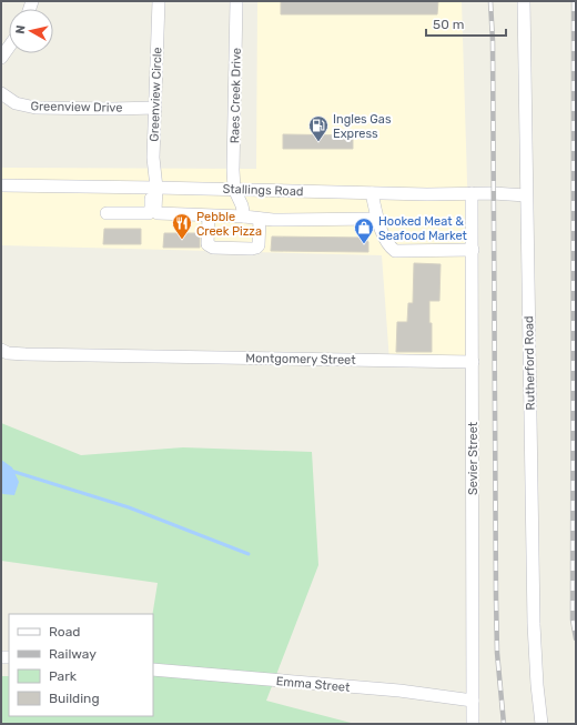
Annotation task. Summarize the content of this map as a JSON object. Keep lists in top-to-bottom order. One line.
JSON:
{"streets":{"street":["Greenview Circle","Raes Creek Drive","Greenview Drive","Stallings Road","Montgomery Street","Rutherford Road","Sevier Street","Emma Street"]},"crossings":[["Greenview Circle","Greenview Drive"],["Greenview Circle","Stallings Road"],["Raes Creek Drive","Stallings Road"],["Stallings Road","Rutherford Road"],["Stallings Road","Sevier Street"],["Montgomery Street","Sevier Street"],["Sevier Street","Emma Street"]],"places":{"fuel station":["Ingles Gas Express"],"restaurant":["Pebble Creek Pizza"],"shop":["Hooked Meat & Seafood Market"]},"legend":["Road","Railway","Park","Building"],"scale_bar":"50 m","north":"left"}
